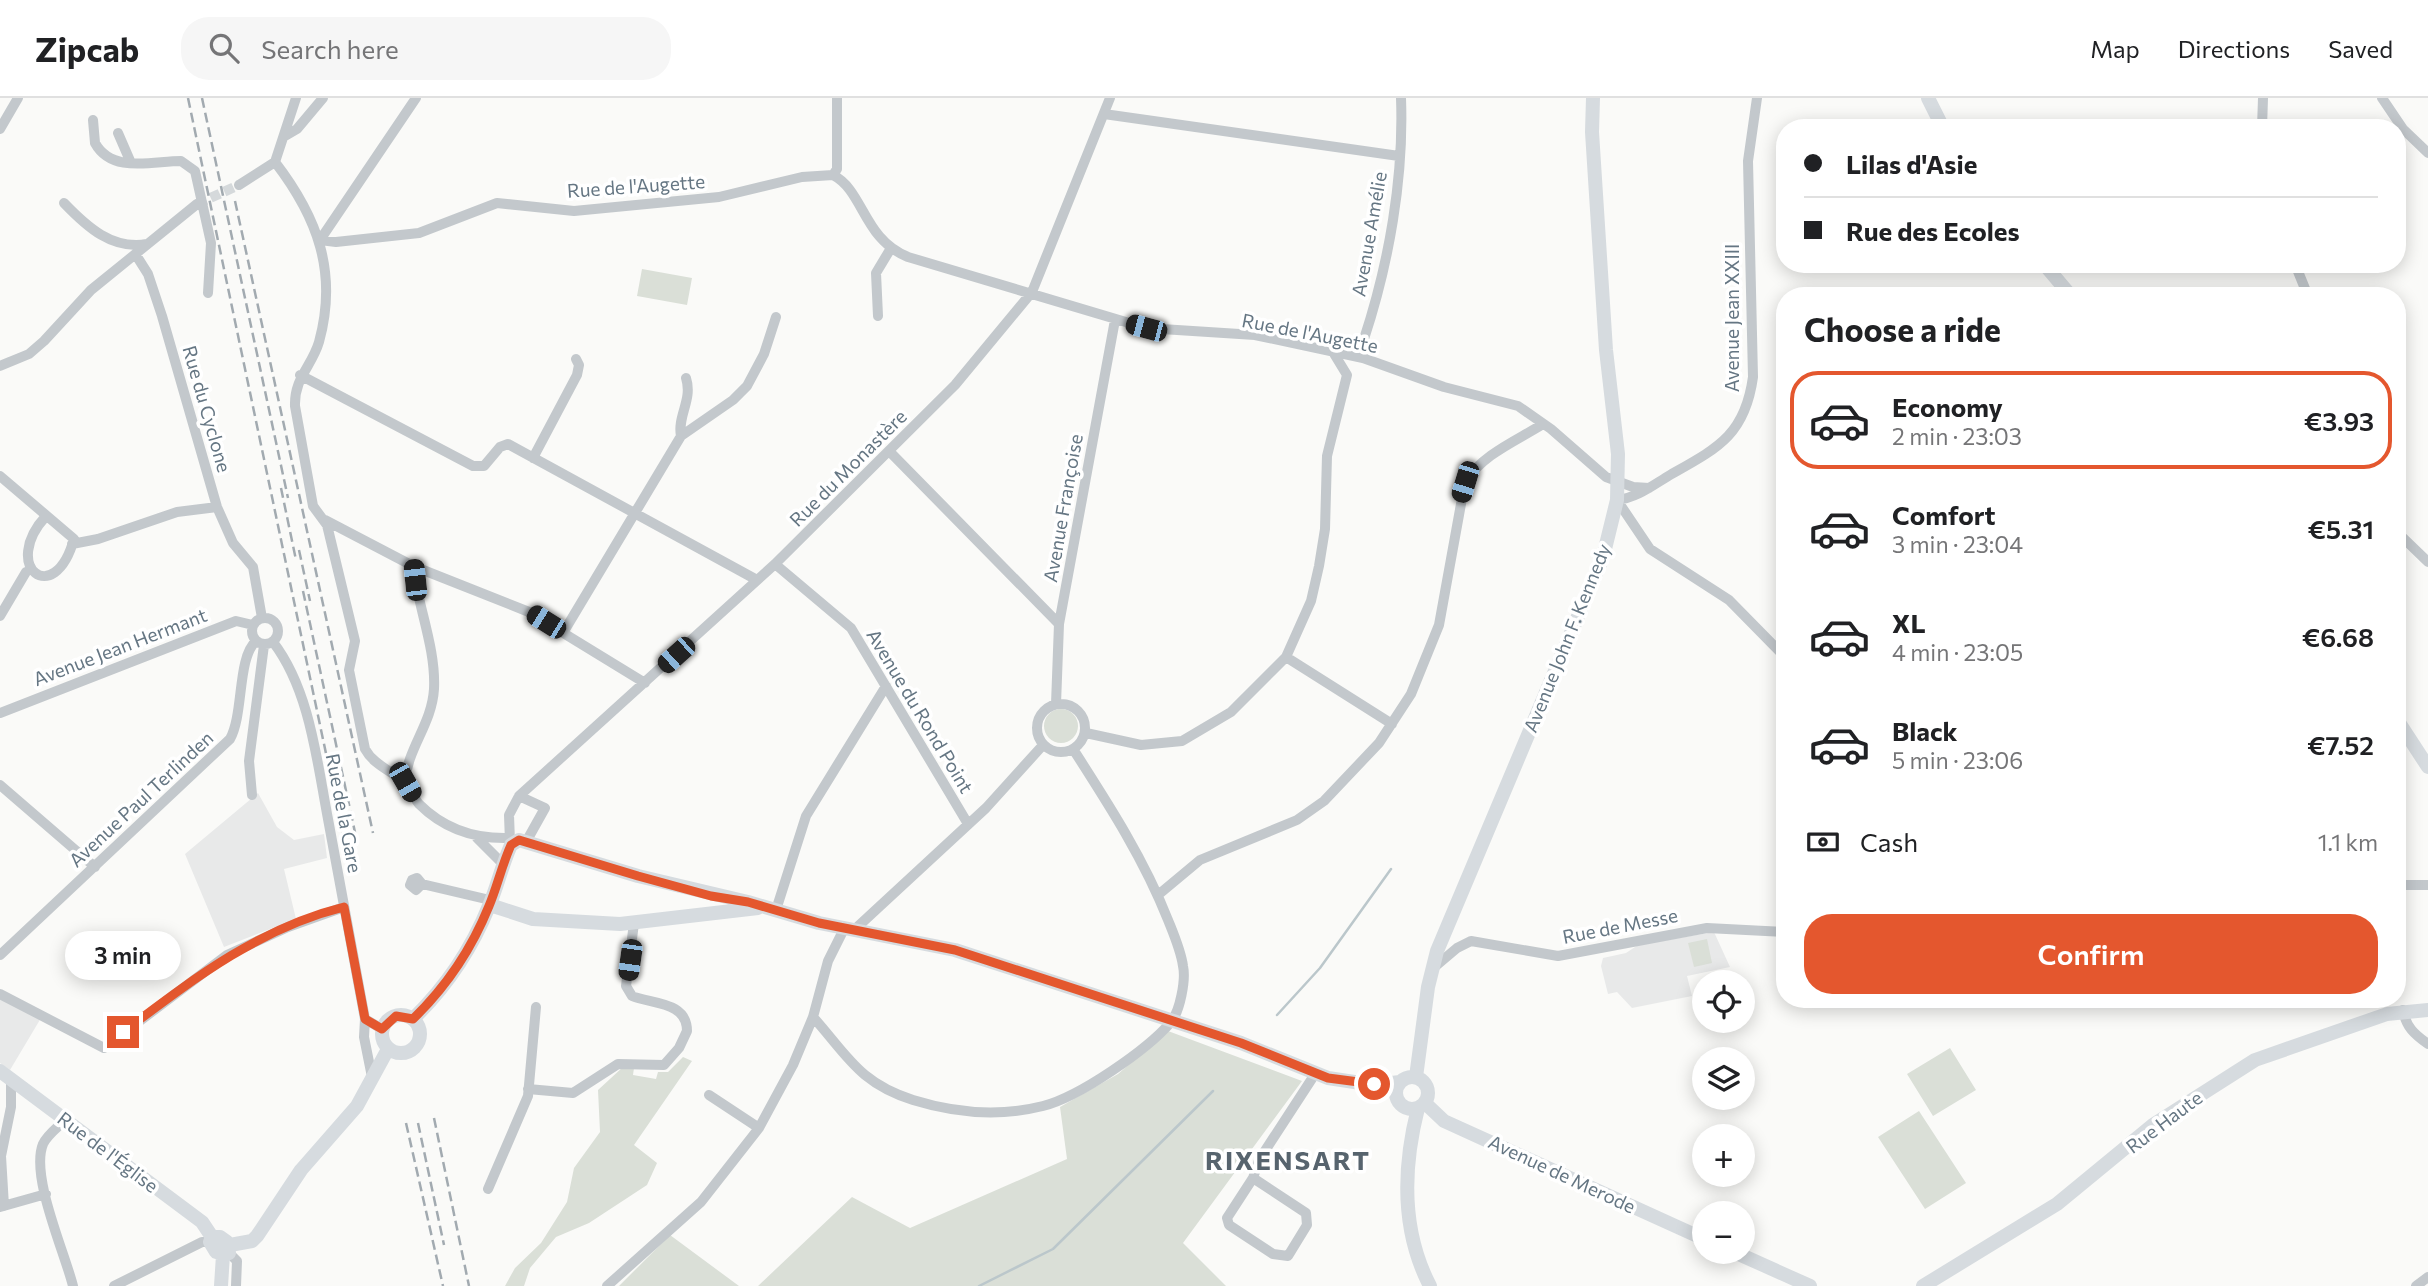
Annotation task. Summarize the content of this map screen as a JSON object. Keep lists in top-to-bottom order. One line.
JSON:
{"streets":{"street":["Rue de l'Augette","Avenue Amélie","Avenue Jean XXIII","Rue du Cyclone","Rue du Monastère","Avenue Françoise","Avenue John F. Kennedy","Avenue Jean Hermant","Avenue du Rond Point","Avenue Paul Terlinden","Rue de la Gare","Rue de Messe","Rue Haute","Rue de l'Église","Avenue de Merode"]},"crossings":[["Rue de l'Augette","Avenue Amélie"],["Rue de l'Augette","Rue du Monastère"],["Rue de l'Augette","Avenue Françoise"],["Rue de l'Augette","Avenue John F. Kennedy"],["Avenue Jean XXIII","Avenue John F. Kennedy"],["Rue du Cyclone","Avenue Jean Hermant"],["Rue du Cyclone","Avenue Paul Terlinden"],["Rue du Cyclone","Rue de la Gare"],["Rue du Monastère","Avenue du Rond Point"],["Avenue John F. Kennedy","Rue de Messe"],["Avenue John F. Kennedy","Avenue de Merode"],["Avenue Jean Hermant","Avenue Paul Terlinden"],["Avenue Jean Hermant","Rue de la Gare"],["Avenue Paul Terlinden","Rue de la Gare"]],"districts":["RIXENSART"],"page":{"header":"Zipcab","search":"Search here","nav":["Map","Directions","Saved"],"banner":["Lilas d'Asie","Rue des Ecoles"],"heading":"Choose a ride","list":[{"name":"Economy","note":"2 min · 23:03","value":"€3.93"},{"name":"Comfort","note":"3 min · 23:04","value":"€5.31"},{"name":"XL","note":"4 min · 23:05","value":"€6.68"},{"name":"Black","note":"5 min · 23:06","value":"€7.52"}],"pay":["Cash","1.1 km"],"buttons":"Confirm","bubble":"3 min","map_buttons":["+","−"]}}
